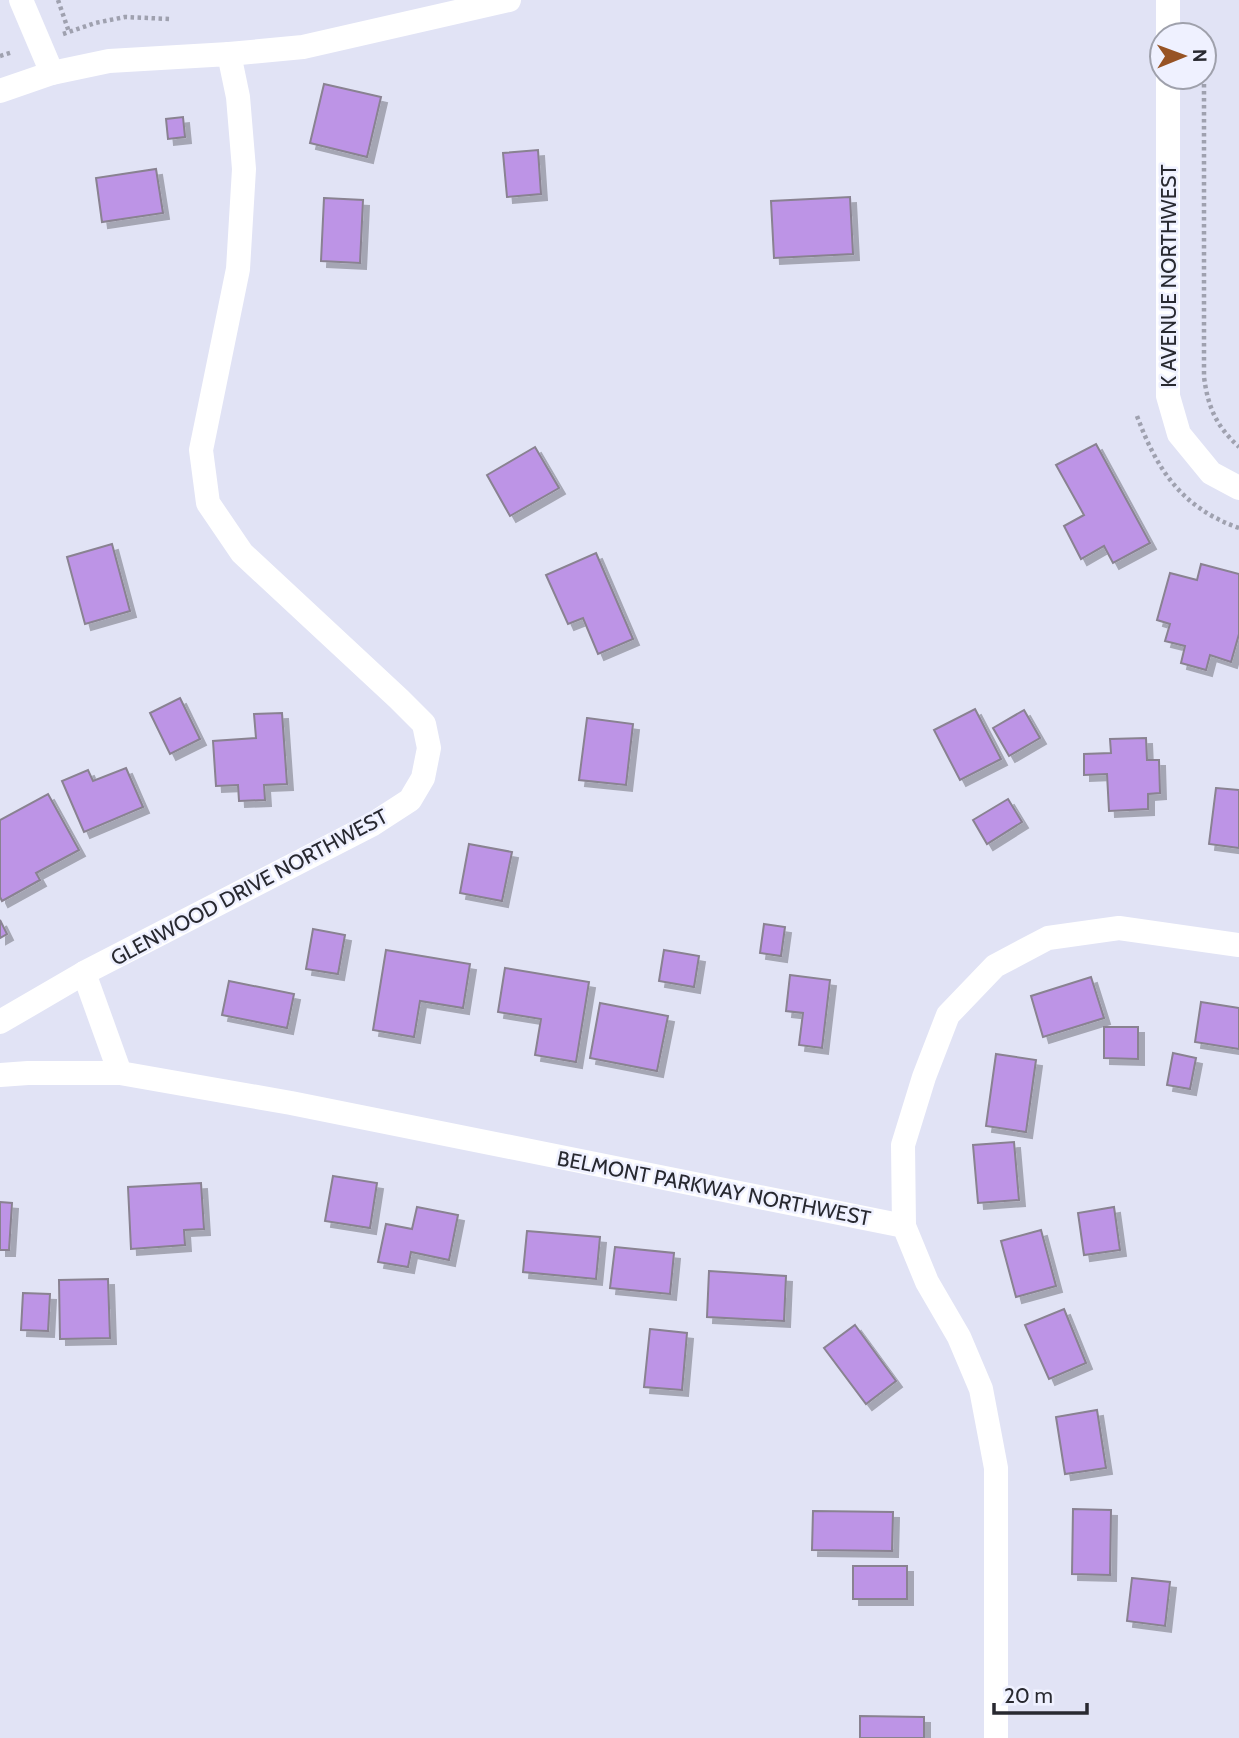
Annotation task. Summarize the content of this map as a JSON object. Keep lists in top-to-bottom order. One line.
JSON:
{"streets":{"street":["K AVENUE NORTHWEST","GLENWOOD DRIVE NORTHWEST","BELMONT PARKWAY NORTHWEST"]},"scale_bar":"20 m","north":"right"}
